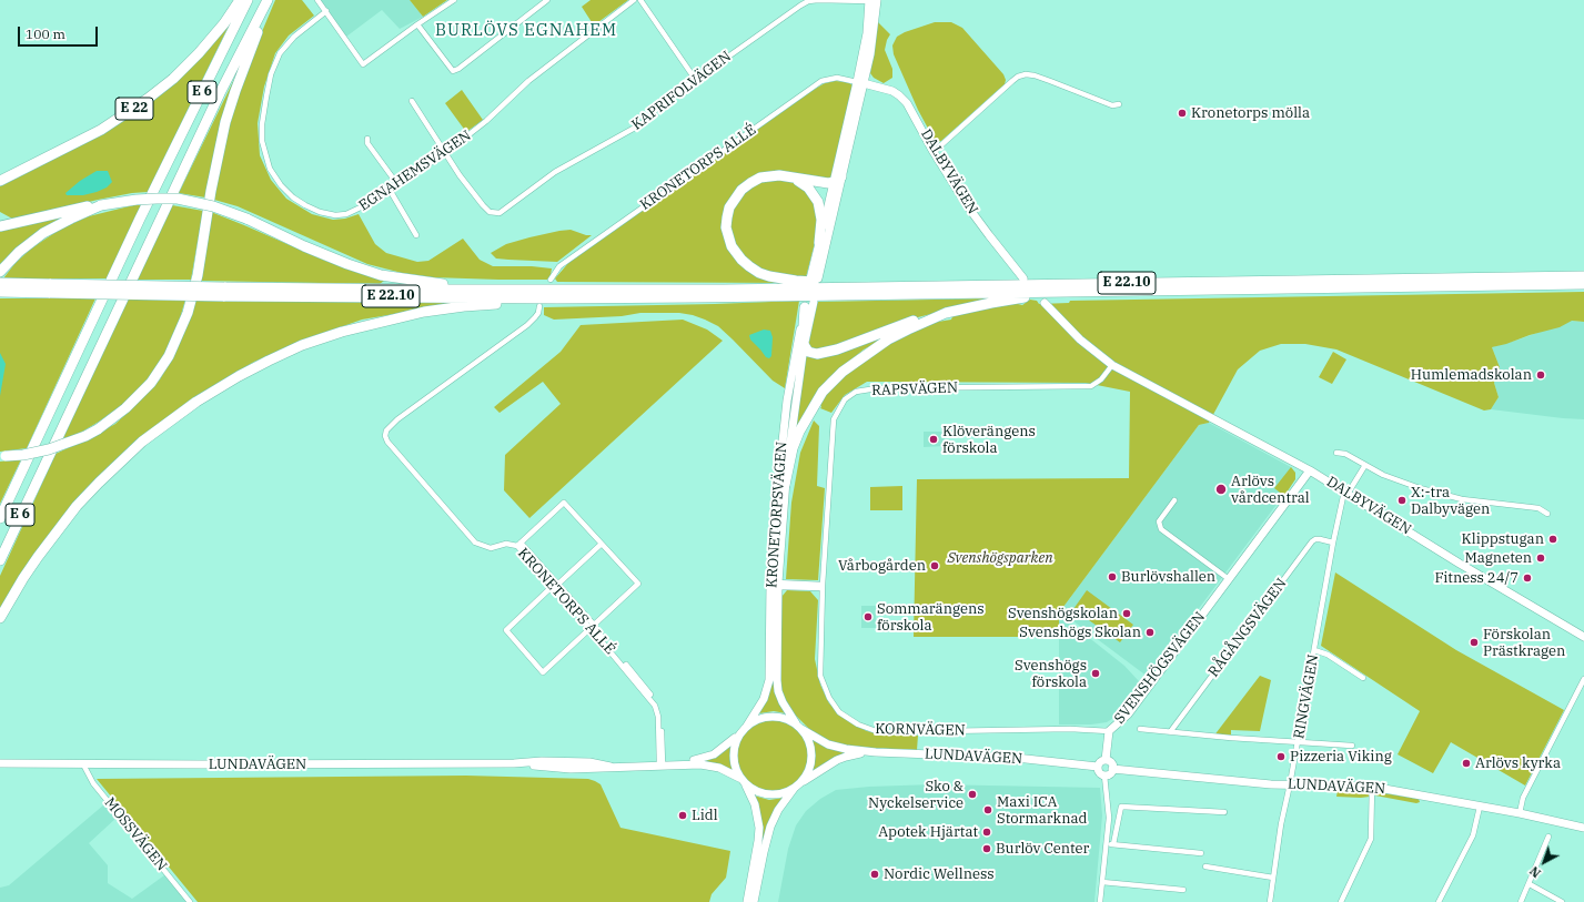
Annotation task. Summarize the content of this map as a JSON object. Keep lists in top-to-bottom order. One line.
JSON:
{"streets":{"highway":["E 6","E 22","E 22.10"],"main road":["DALBYVÄGEN","KRONETORPSVÄGEN","SVENSHÖGSVÄGEN","LUNDAVÄGEN"],"street":["KAPRIFOLVÄGEN","KRONETORPS ALLÉ","EGNAHEMSVÄGEN","RAPSVÄGEN","RÅGÅNGSVÄGEN","RINGVÄGEN","KORNVÄGEN","MOSSVÄGEN"]},"crossings":[["KAPRIFOLVÄGEN","EGNAHEMSVÄGEN"],["KRONETORPS ALLÉ","DALBYVÄGEN"],["KRONETORPS ALLÉ","LUNDAVÄGEN"],["DALBYVÄGEN","RAPSVÄGEN"],["DALBYVÄGEN","SVENSHÖGSVÄGEN"],["DALBYVÄGEN","RINGVÄGEN"],["RAPSVÄGEN","KORNVÄGEN"],["KRONETORPSVÄGEN","LUNDAVÄGEN"],["RÅGÅNGSVÄGEN","RINGVÄGEN"],["SVENSHÖGSVÄGEN","KORNVÄGEN"],["SVENSHÖGSVÄGEN","LUNDAVÄGEN"],["RINGVÄGEN","LUNDAVÄGEN"],["LUNDAVÄGEN","MOSSVÄGEN"]],"districts":["BURLÖVS EGNAHEM"],"parks":["Svenshögsparken"],"places":["Kronetorps mölla","Humlemadskolan","Klöverängens förskola","Arlövs vårdcentral","X:-tra Dalbyvägen","Klippstugan","Magneten","Vårbogården","Burlövshallen","Fitness 24/7","Svenshögskolan","Sommarängens förskola","Svenshögs Skolan","Förskolan Prästkragen","Svenshögs förskola","Pizzeria Viking","Arlövs kyrka","Sko & Nyckelservice","Maxi ICA Stormarknad","Lidl","Apotek Hjärtat","Burlöv Center","Nordic Wellness"],"scale_bar":"100 m","north":"bottom left"}
